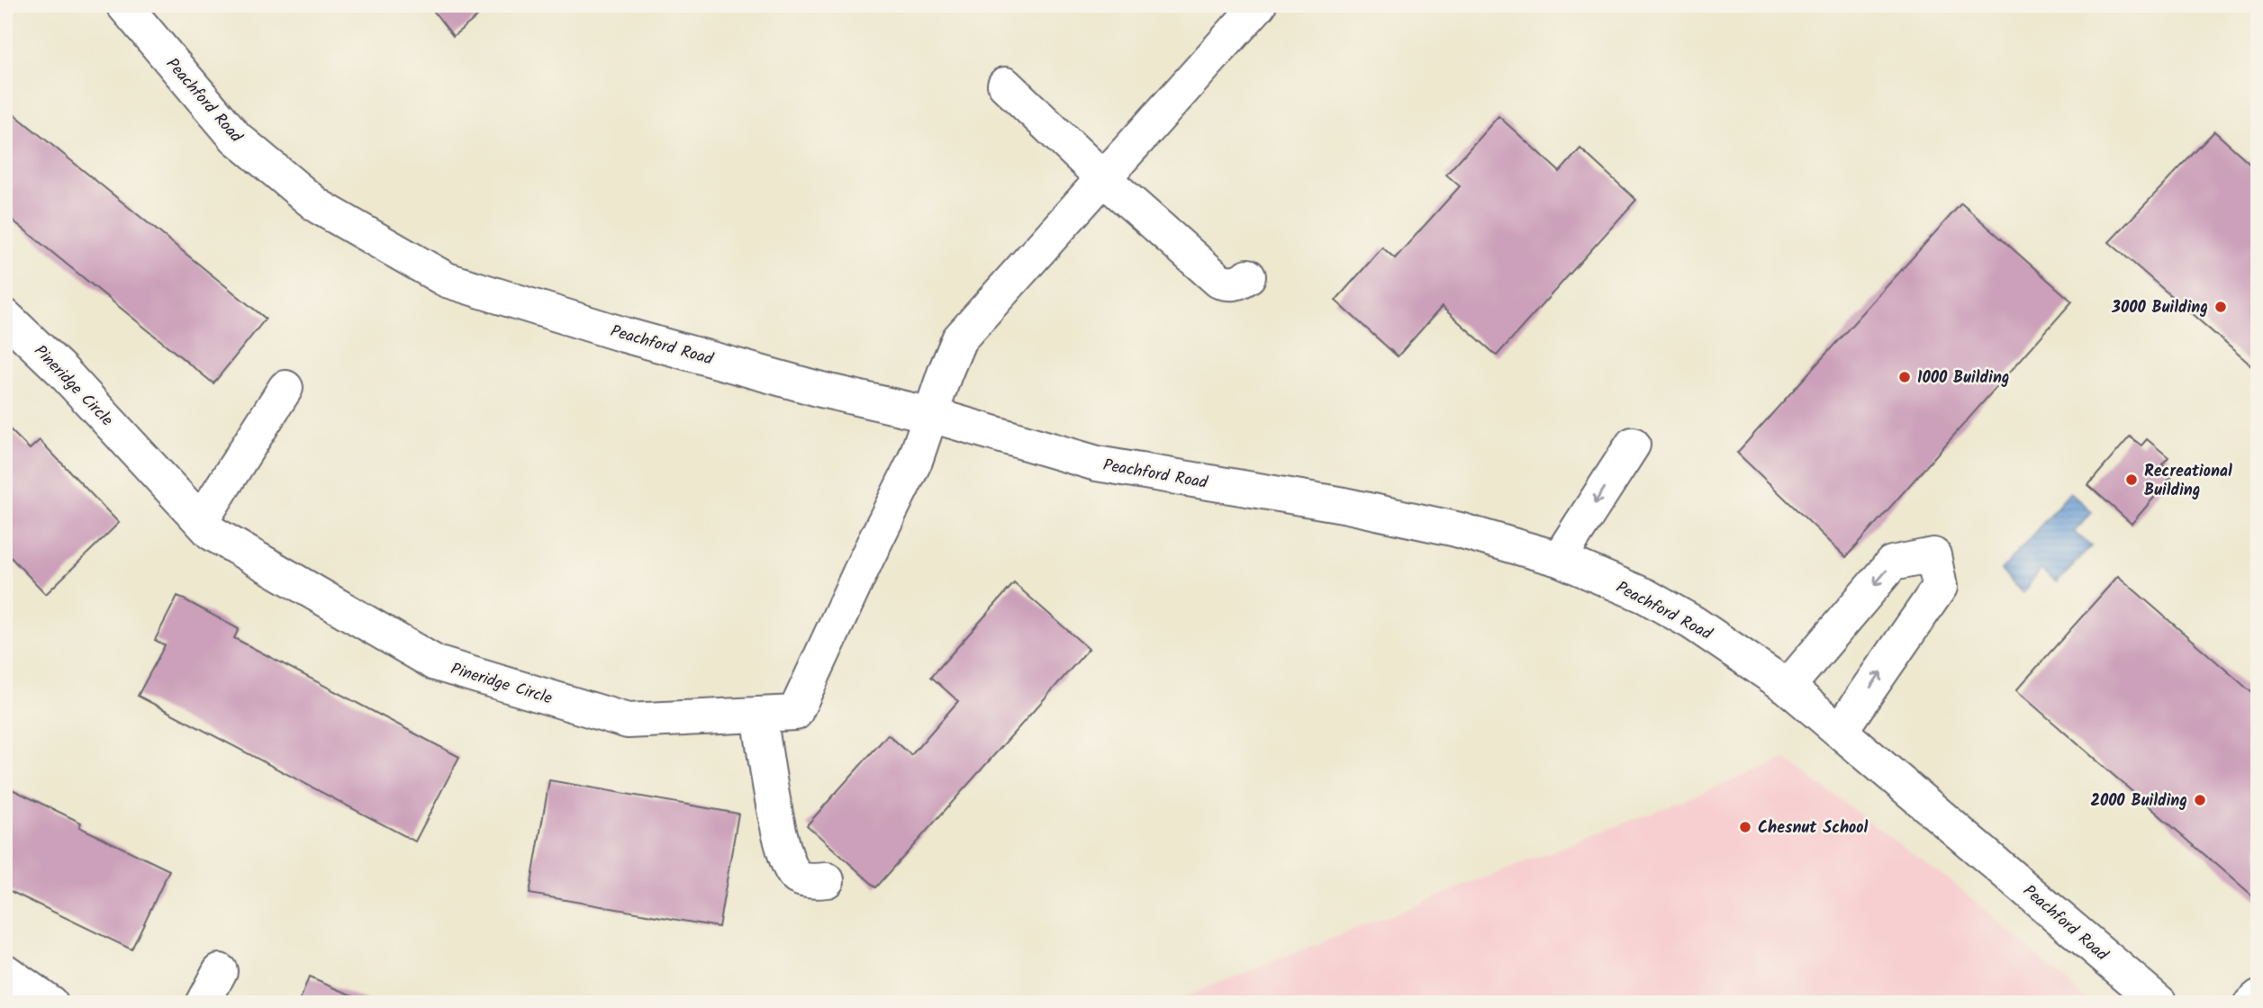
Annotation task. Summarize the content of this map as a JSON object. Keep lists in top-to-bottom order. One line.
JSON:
{"streets":{"street":["Peachford Road","Pineridge Circle"]},"crossings":[["Peachford Road","Pineridge Circle"]],"places":["3000 Building","1000 Building","Recreational Building","2000 Building","Chesnut School"]}
